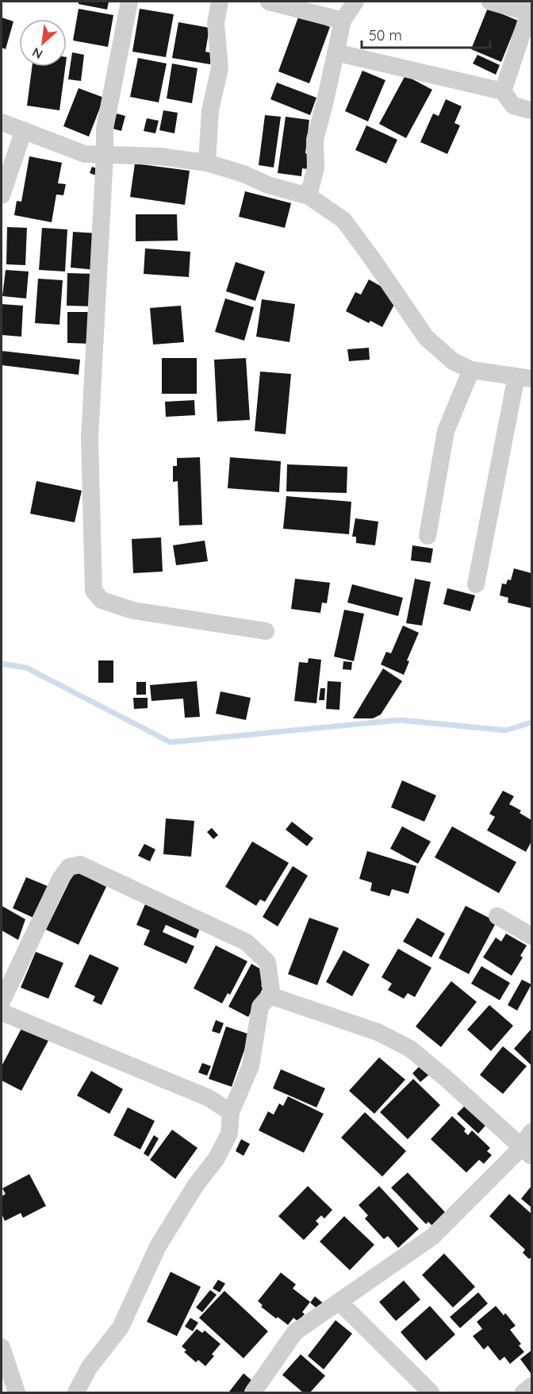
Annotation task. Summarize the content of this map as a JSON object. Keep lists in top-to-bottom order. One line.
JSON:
{"scale_bar":"50 m","north":"bottom left"}
